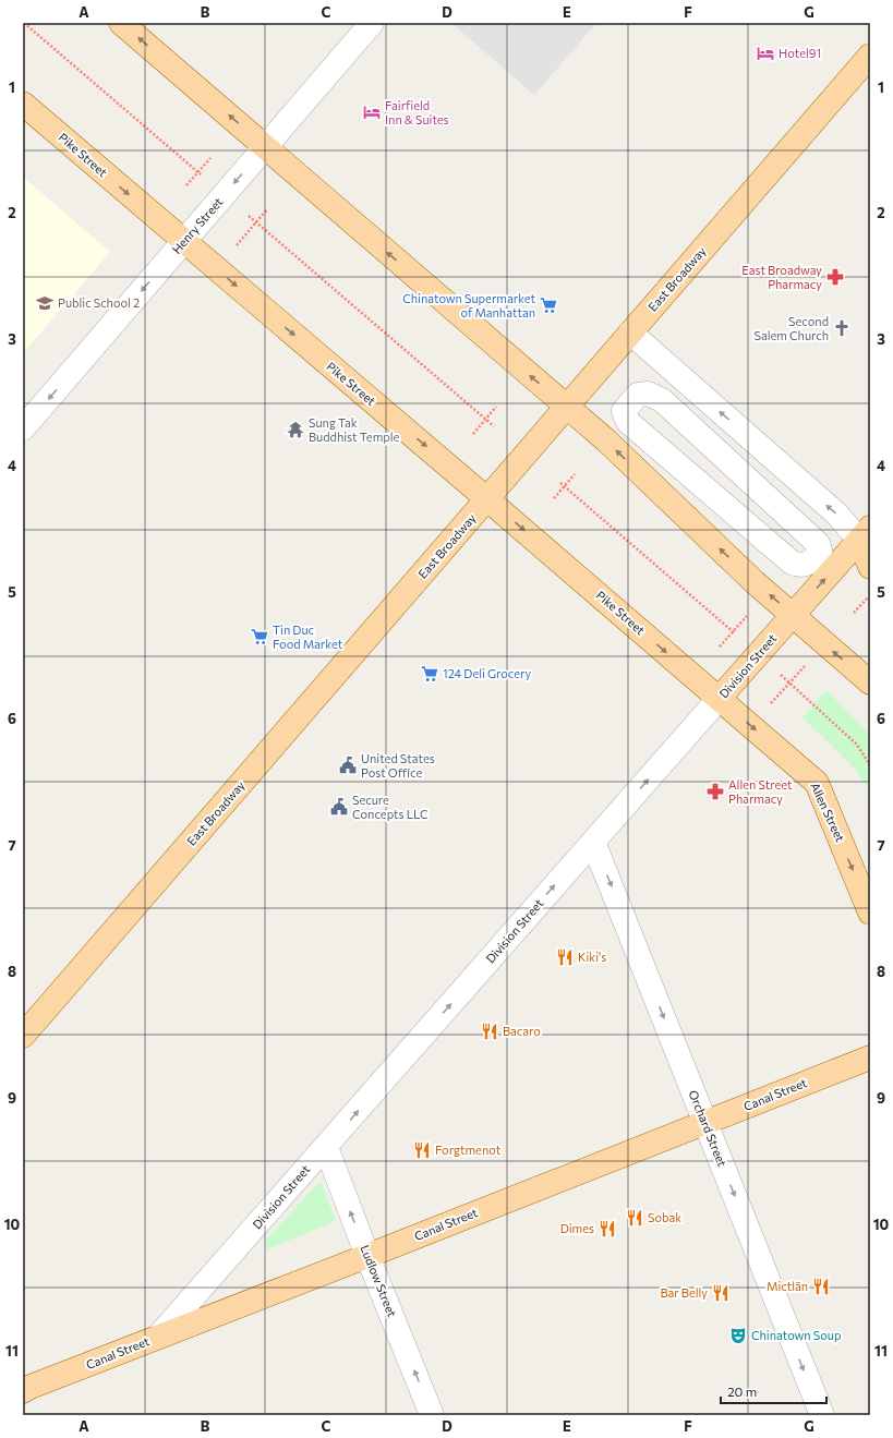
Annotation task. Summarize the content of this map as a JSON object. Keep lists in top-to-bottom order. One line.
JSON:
{"streets":{"main road":["Pike Street","East Broadway","Division Street","Allen Street","Canal Street"],"street":["Henry Street","Orchard Street","Ludlow Street"]},"crossings":[["Pike Street","Henry Street"],["Pike Street","East Broadway"],["Pike Street","Division Street"],["Pike Street","Allen Street"],["Division Street","Allen Street"],["Division Street","Canal Street"],["Division Street","Orchard Street"],["Division Street","Ludlow Street"],["Canal Street","Orchard Street"],["Canal Street","Ludlow Street"]],"one_way":["Henry Street","Division Street","Orchard Street","Ludlow Street"],"places":{"hotel":["Hotel91","Fairfield Inn & Suites"],"pharmacy":["East Broadway Pharmacy","Allen Street Pharmacy"],"school or university":["Public School 2"],"supermarket":["Chinatown Supermarket of Manhattan","Tin Duc Food Market","124 Deli Grocery"],"church":["Second Salem Church"],"temple":["Sung Tak Buddhist Temple"],"public building":["United States Post Office","Secure Concepts LLC"],"restaurant":["Kiki's","Bacaro","Forgtmenot","Sobak","Dimes","Mictlān","Bar Belly"],"theatre":["Chinatown Soup"]},"scale_bar":"20 m","grid":{"columns":["A","B","C","D","E","F","G"],"rows":["1","2","3","4","5","6","7","8","9","10","11"]}}
